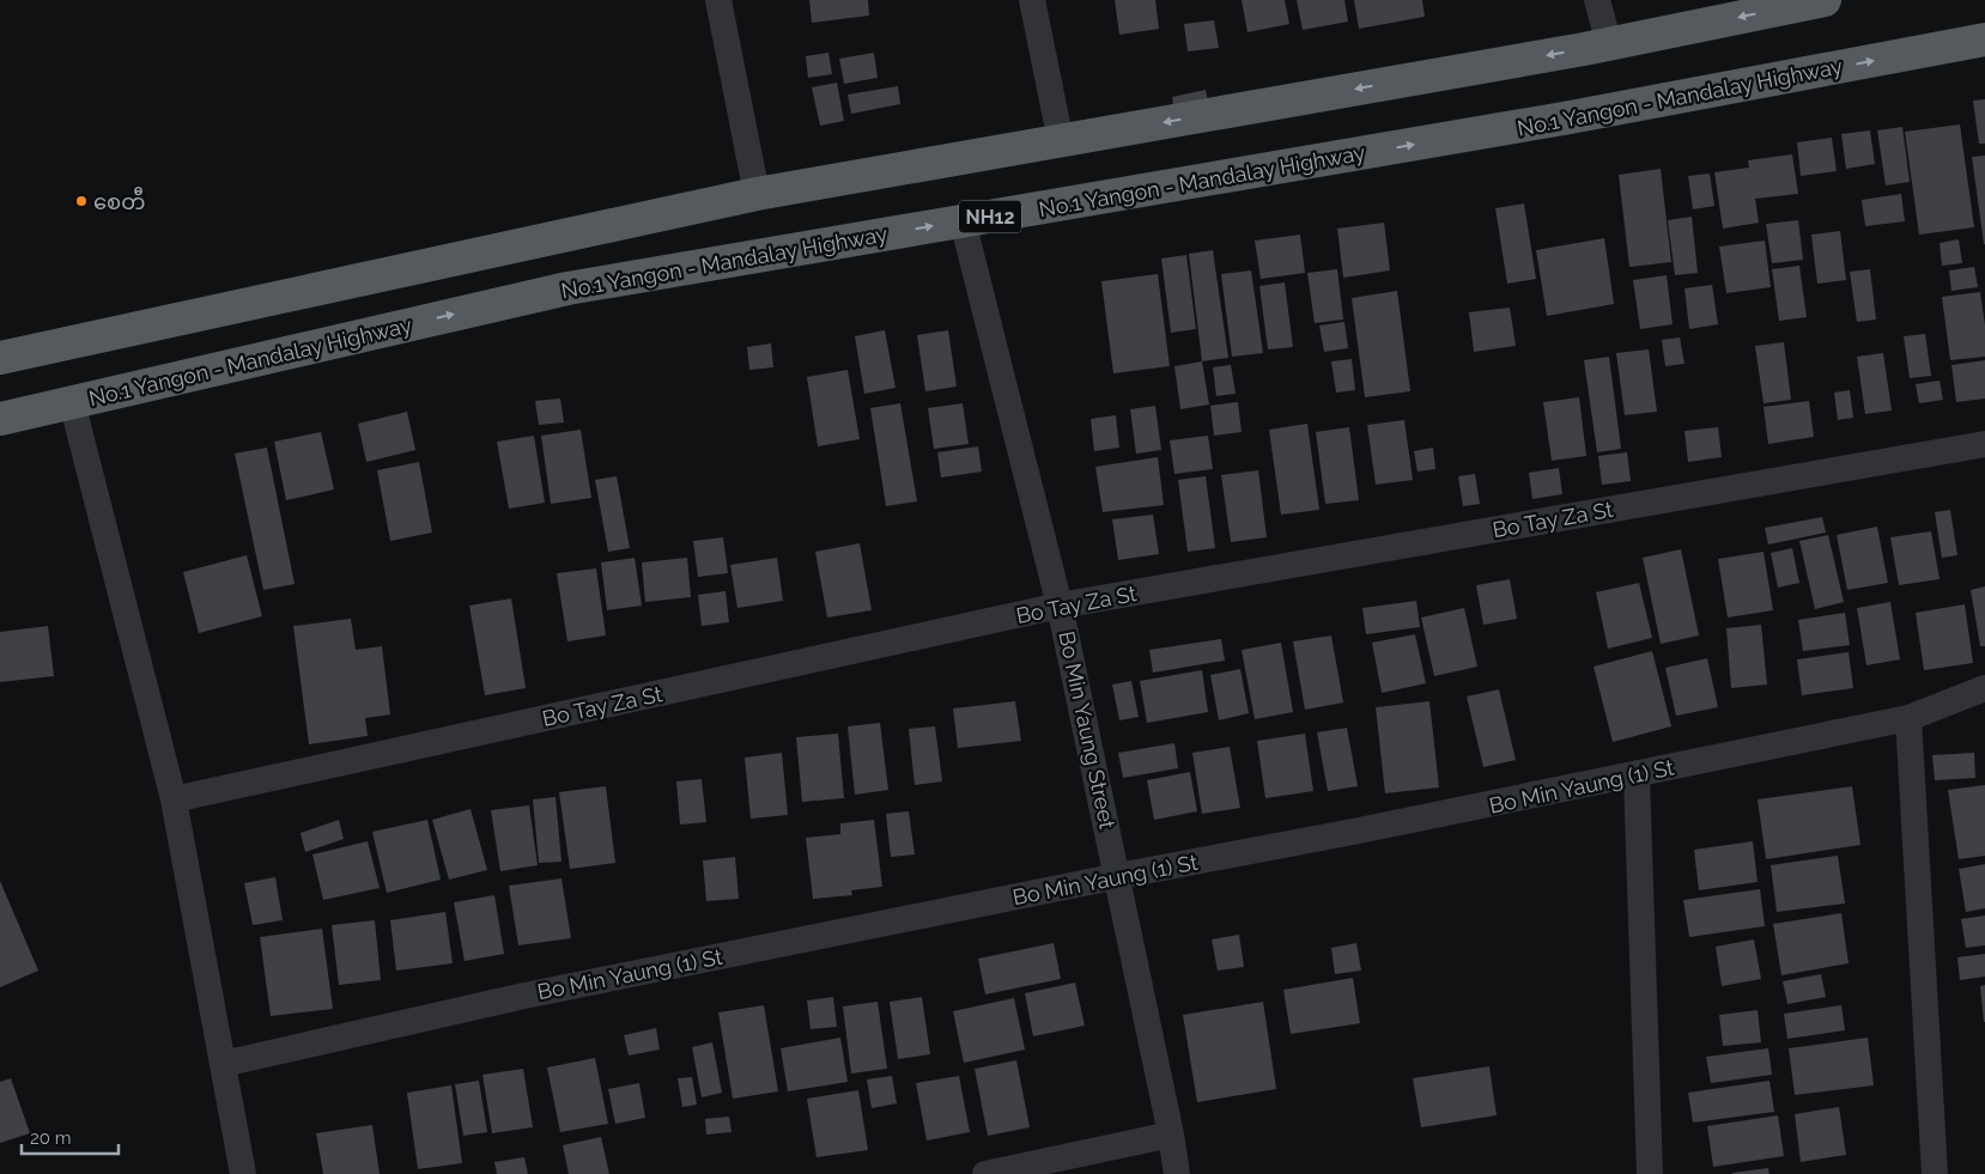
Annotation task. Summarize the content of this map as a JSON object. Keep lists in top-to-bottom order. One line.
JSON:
{"streets":{"highway":["No.1 Yangon - Mandalay Highway","NH12"],"street":["Bo Tay Za St","Bo Min Yaung Street","Bo Min Yaung (1) St"]},"crossings":[["No.1 Yangon - Mandalay Highway","Bo Min Yaung Street"],["Bo Tay Za St","Bo Min Yaung Street"],["Bo Min Yaung Street","Bo Min Yaung (1) St"]],"places":["စေတီ"],"scale_bar":"20 m"}
